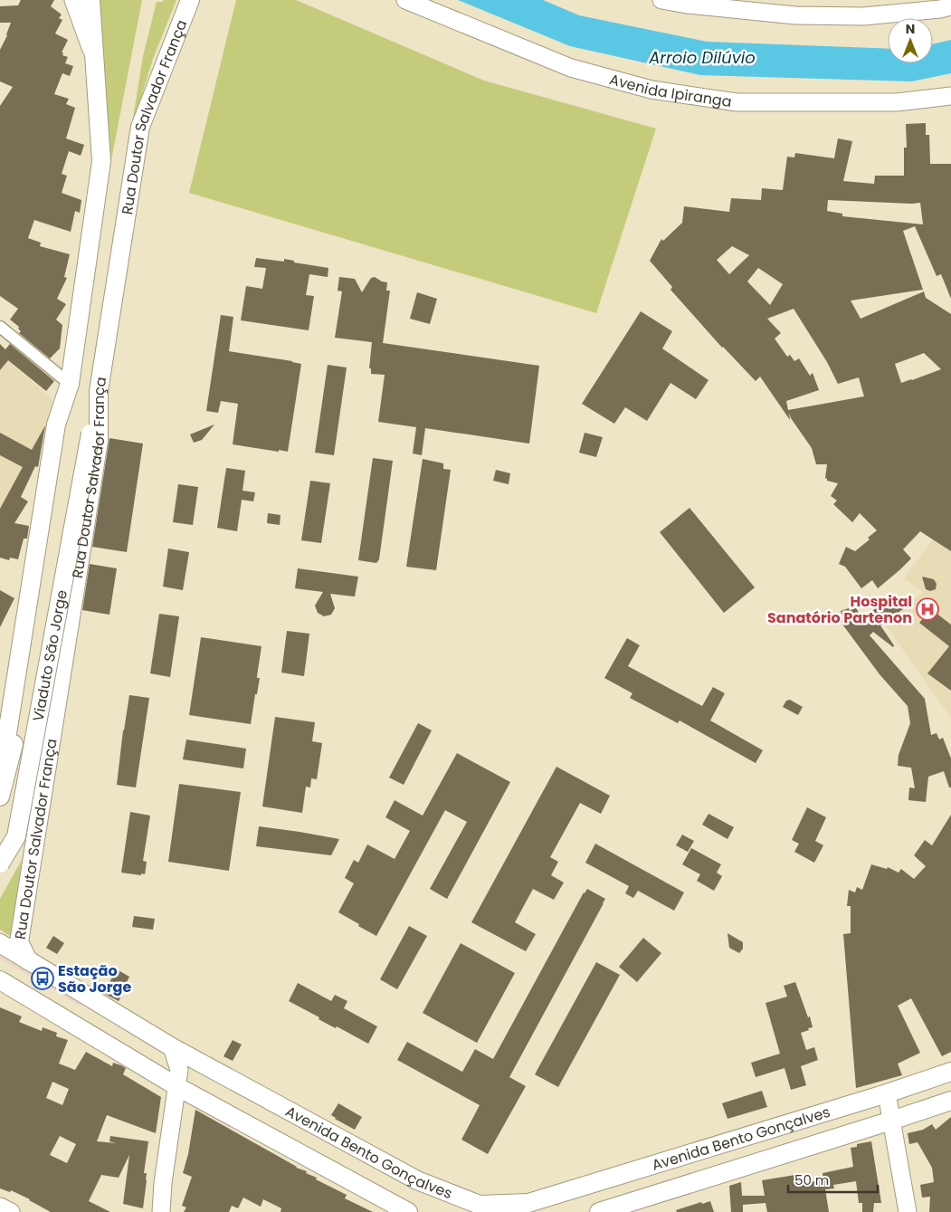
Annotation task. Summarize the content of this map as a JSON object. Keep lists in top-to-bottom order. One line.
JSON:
{"streets":{"main road":["Avenida Ipiranga","Rua Doutor Salvador França","Viaduto São Jorge","Avenida Bento Gonçalves"]},"crossings":[["Rua Doutor Salvador França","Viaduto São Jorge"],["Rua Doutor Salvador França","Avenida Bento Gonçalves"]],"water":["Arroio Dilúvio"],"places":{"hospital":["Hospital Sanatório Partenon"],"bus stop":["Estação São Jorge"]},"scale_bar":"50 m","north":"top"}
